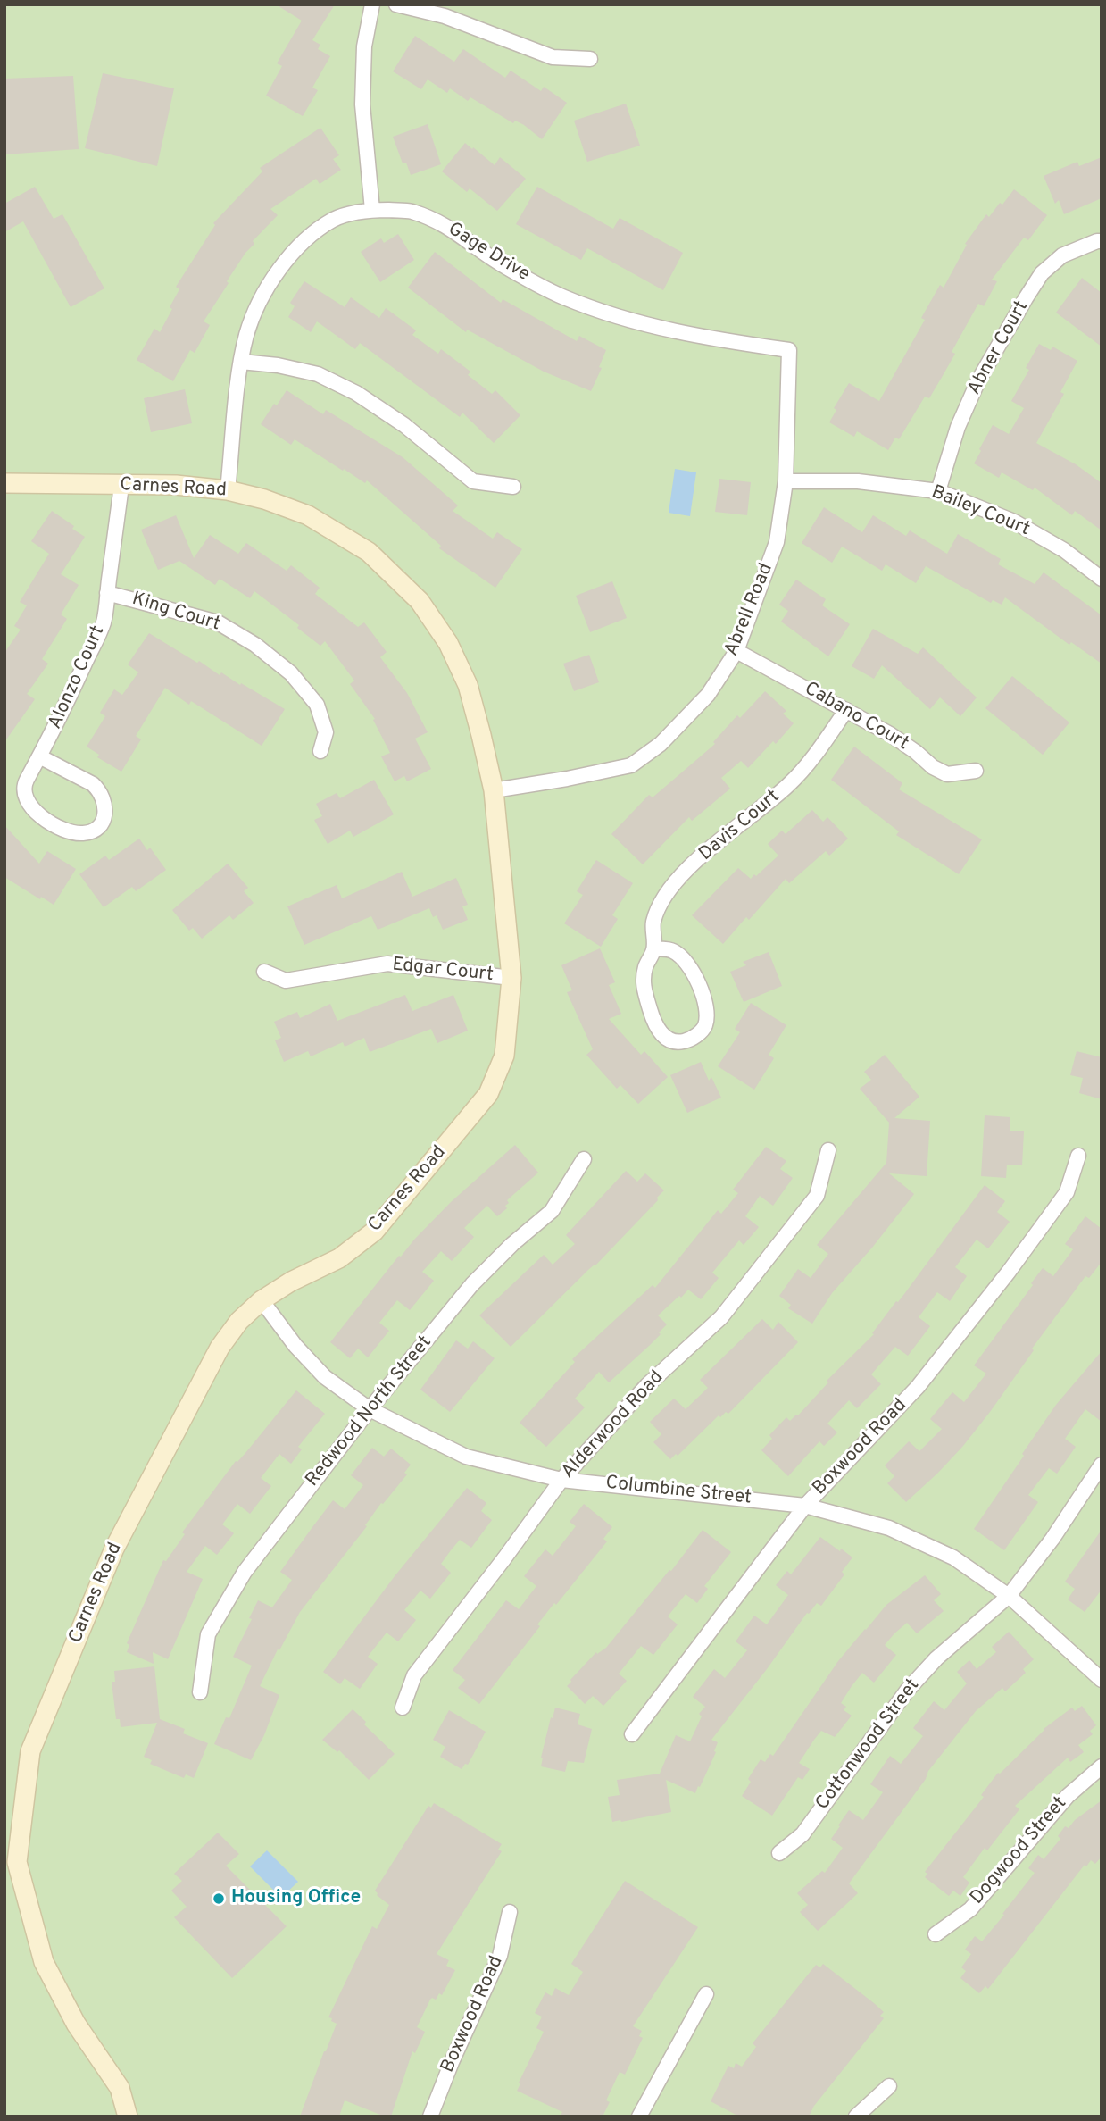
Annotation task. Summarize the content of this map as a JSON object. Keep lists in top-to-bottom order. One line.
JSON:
{"streets":{"street":["Gage Drive","Abner Court","Carnes Road","Bailey Court","Abrell Road","King Court","Alonzo Court","Cabano Court","Davis Court","Edgar Court","Redwood North Street","Alderwood Road","Boxwood Road","Columbine Street","Cottonwood Street","Dogwood Street"]},"crossings":[["Gage Drive","Carnes Road"],["Gage Drive","Abrell Road"],["Abner Court","Bailey Court"],["Carnes Road","Abrell Road"],["Carnes Road","Alonzo Court"],["Carnes Road","Edgar Court"],["Carnes Road","Columbine Street"],["Bailey Court","Abrell Road"],["Abrell Road","Cabano Court"],["King Court","Alonzo Court"],["Cabano Court","Davis Court"],["Redwood North Street","Columbine Street"],["Alderwood Road","Columbine Street"],["Boxwood Road","Columbine Street"],["Columbine Street","Cottonwood Street"]],"places":["Housing Office"]}
